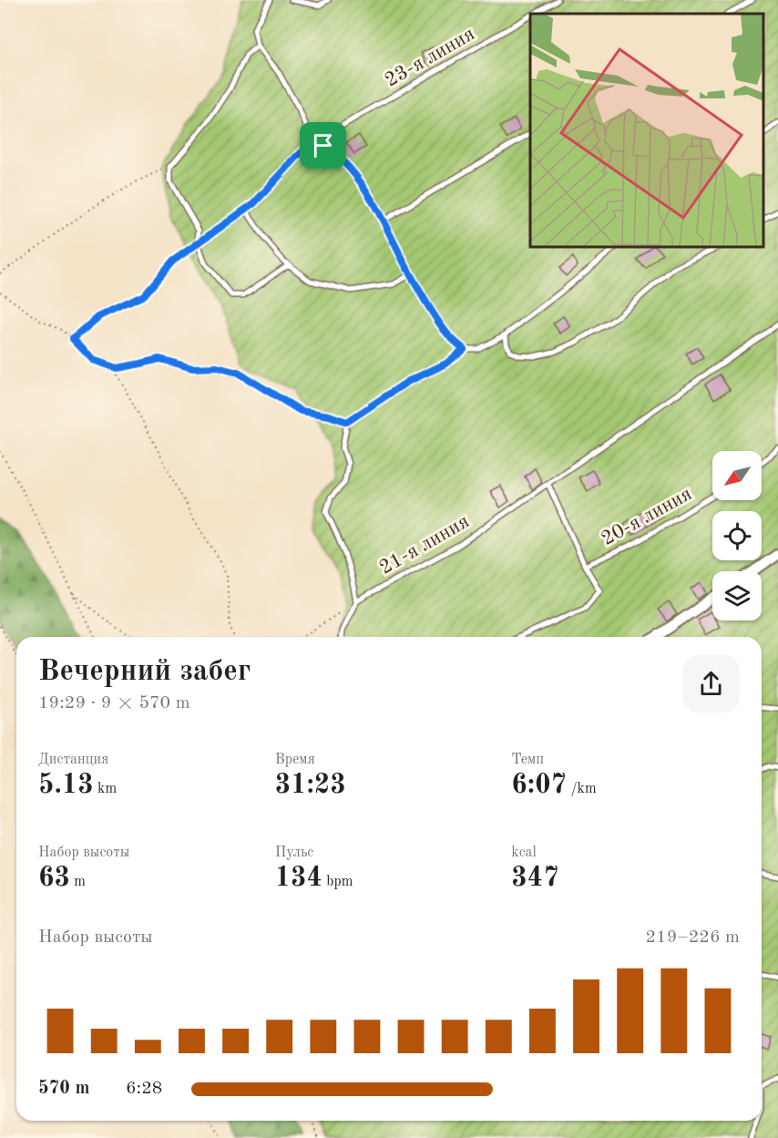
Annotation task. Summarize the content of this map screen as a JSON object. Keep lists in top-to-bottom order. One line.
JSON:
{"streets":{"lane":["23-я линия","20-я линия","21-я линия"]},"north":"bottom left","page":{"heading":["Вечерний забег","19:29 · 9 × 570 m"],"stats":[["Дистанция","5.13 km"],["Время","31:23"],["Темп","6:07 /km"],["Набор высоты","63 m"],["Пульс","134 bpm"],["kcal","347"]],"chart":["Набор высоты","219–226 m"],"list":[{"name":"570 m","note":"6:28"}]}}
